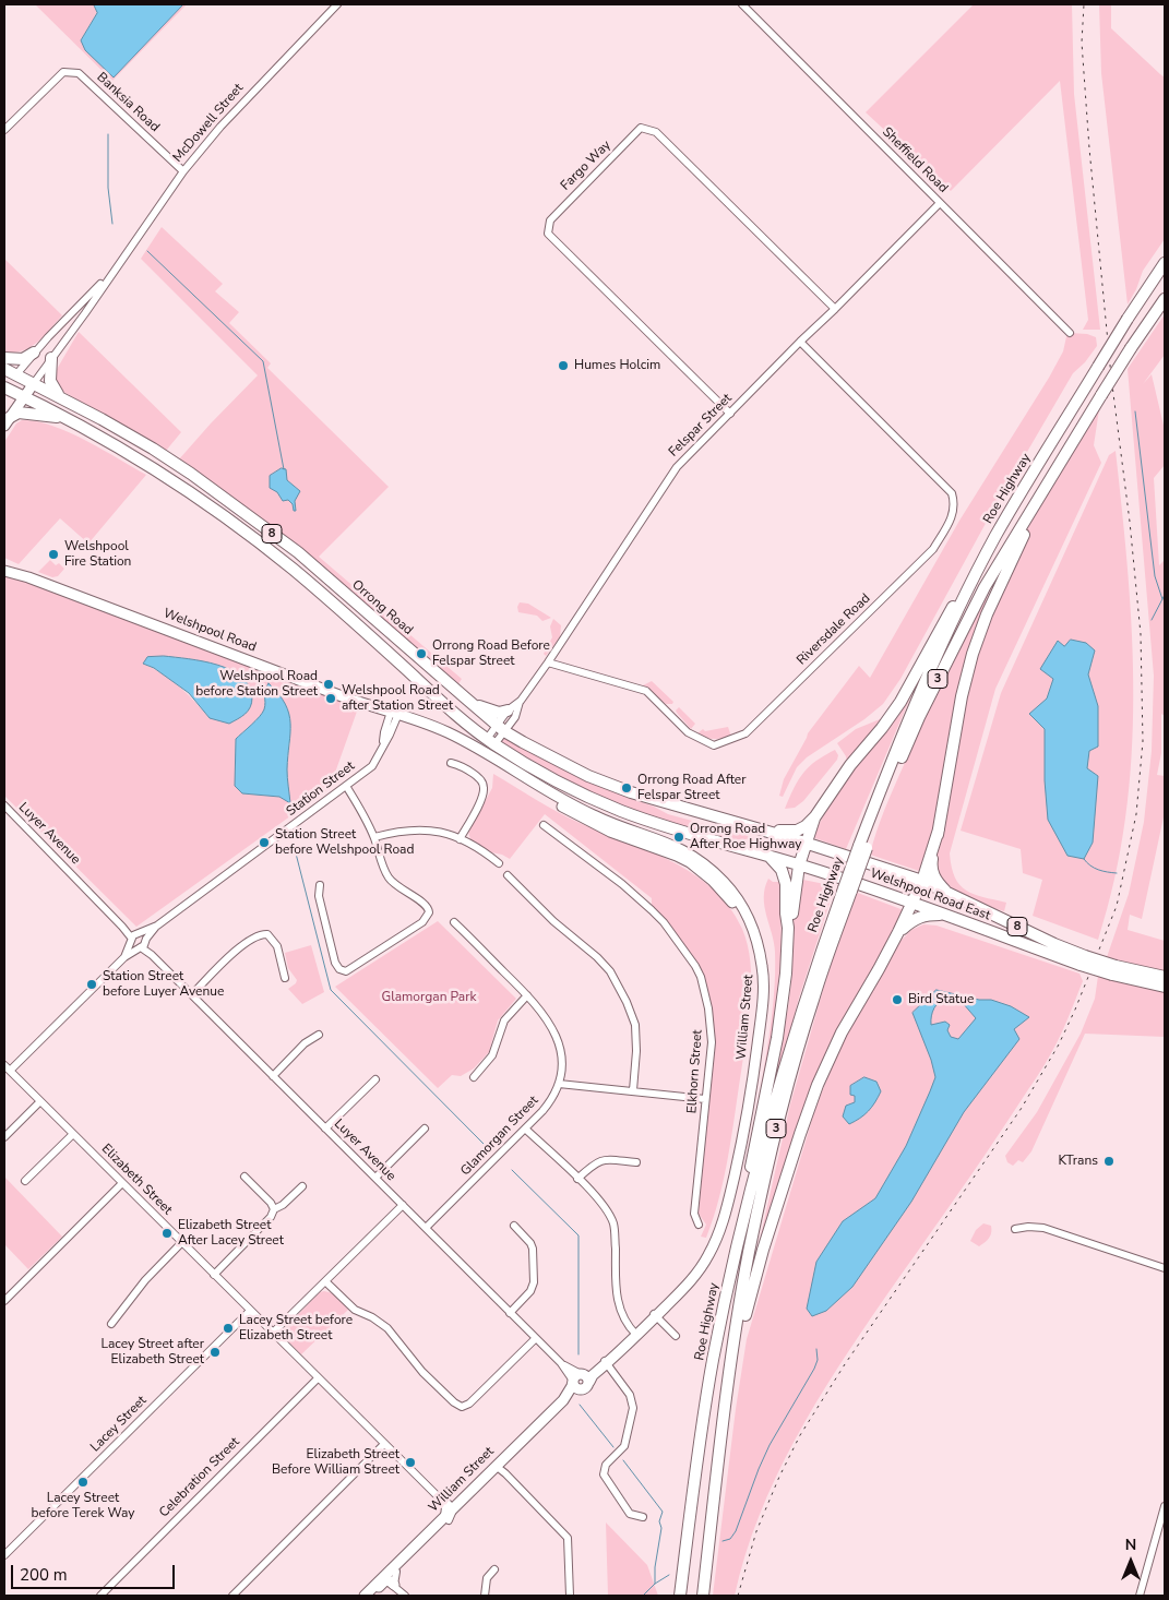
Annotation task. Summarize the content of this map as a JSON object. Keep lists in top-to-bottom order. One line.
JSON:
{"streets":{"highway":["Roe Highway","8","Orrong Road","3","Welshpool Road East"],"main road":["McDowell Street","Welshpool Road","William Street"],"street":["Banksia Road","Sheffield Road","Fargo Way","Felspar Street","Riversdale Road","Station Street","Luyer Avenue","Elkhorn Street","Glamorgan Street","Elizabeth Street","Lacey Street","Celebration Street"]},"crossings":[["Banksia Road","McDowell Street"],["McDowell Street","8"],["McDowell Street","Orrong Road"],["Sheffield Road","Felspar Street"],["Fargo Way","Felspar Street"],["Felspar Street","8"],["Felspar Street","Orrong Road"],["Felspar Street","Riversdale Road"],["Roe Highway","8"],["Roe Highway","Welshpool Road East"],["8","Welshpool Road East"],["Orrong Road","Welshpool Road East"],["Welshpool Road","Station Street"],["Welshpool Road","William Street"],["Station Street","Luyer Avenue"],["Station Street","William Street"],["Station Street","Elizabeth Street"],["Luyer Avenue","William Street"],["Luyer Avenue","Glamorgan Street"],["William Street","Elizabeth Street"],["Elizabeth Street","Lacey Street"],["Elizabeth Street","Celebration Street"]],"parks":["Glamorgan Park"],"places":["Humes Holcim","Welshpool Fire Station","Orrong Road Before Felspar Street","Welshpool Road before Station Street","Welshpool Road after Station Street","Orrong Road After Felspar Street","Orrong Road After Roe Highway","Station Street before Welshpool Road","Station Street before Luyer Avenue","Bird Statue","KTrans","Elizabeth Street After Lacey Street","Lacey Street before Elizabeth Street","Lacey Street after Elizabeth Street","Elizabeth Street Before William Street","Lacey Street before Terek Way"],"scale_bar":"200 m","north":"top"}
